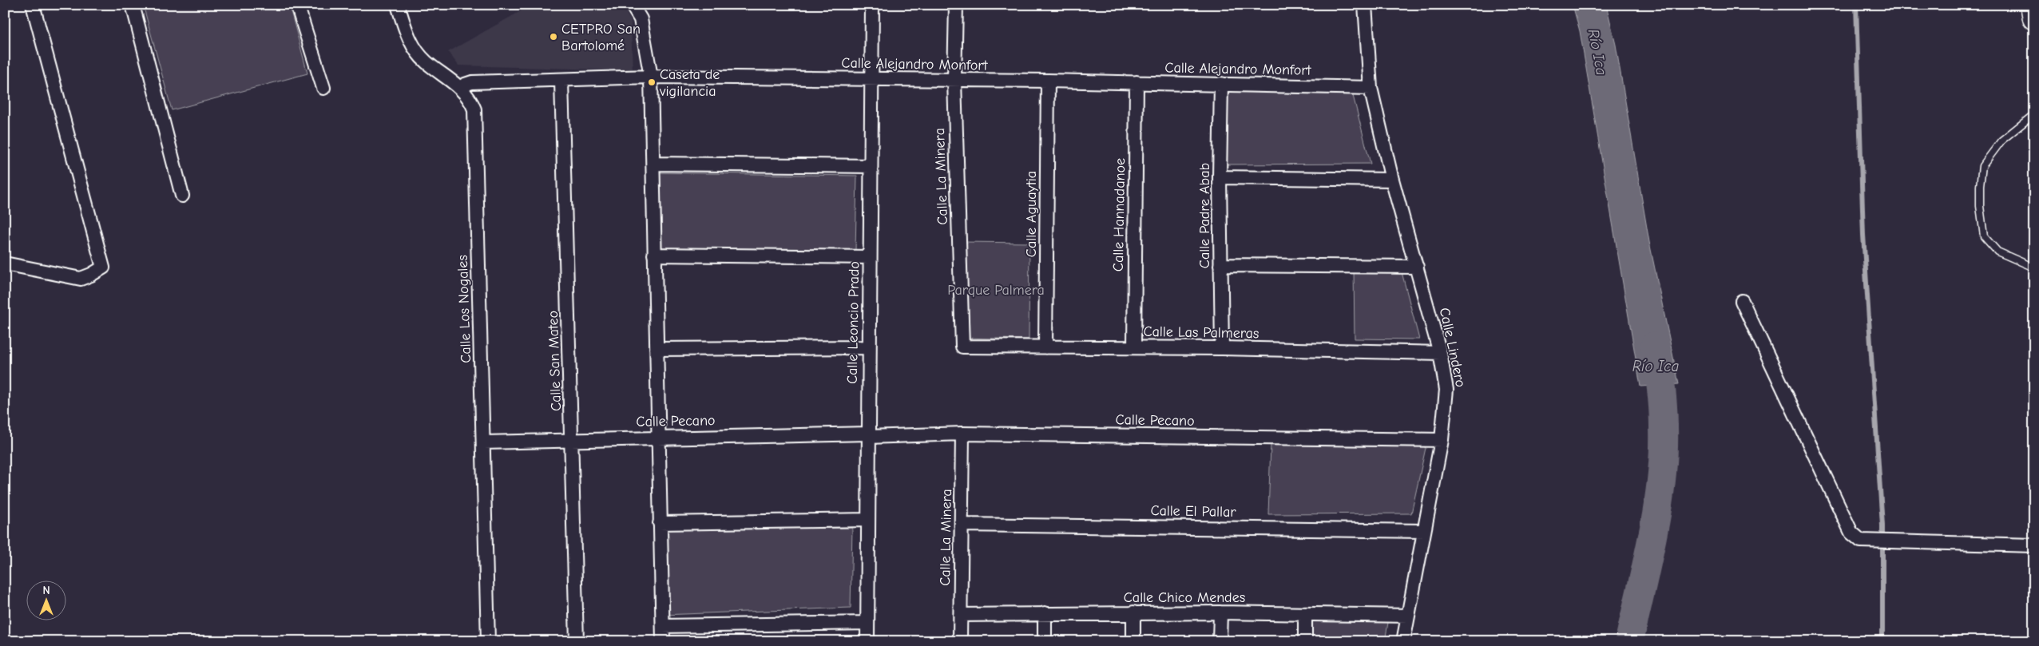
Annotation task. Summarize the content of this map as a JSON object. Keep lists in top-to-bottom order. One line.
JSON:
{"streets":{"street":["Calle Alejandro Monfort","Calle La Minera","Calle Aguaytia","Calle Hannadanoe","Calle Padre Abab","Calle Los Nogales","Calle Leoncio Prado","Calle Las Palmeras","Calle Lindero","Calle San Mateo","Calle Pecano","Calle El Pallar","Calle Chico Mendes"]},"crossings":[["Calle Alejandro Monfort","Calle La Minera"],["Calle Alejandro Monfort","Calle Aguaytia"],["Calle Alejandro Monfort","Calle Hannadanoe"],["Calle Alejandro Monfort","Calle Padre Abab"],["Calle Alejandro Monfort","Calle Los Nogales"],["Calle Alejandro Monfort","Calle Leoncio Prado"],["Calle Alejandro Monfort","Calle Lindero"],["Calle Alejandro Monfort","Calle San Mateo"],["Calle La Minera","Calle Las Palmeras"],["Calle La Minera","Calle Pecano"],["Calle La Minera","Calle El Pallar"],["Calle La Minera","Calle Chico Mendes"],["Calle Aguaytia","Calle Las Palmeras"],["Calle Hannadanoe","Calle Las Palmeras"],["Calle Padre Abab","Calle Las Palmeras"],["Calle Los Nogales","Calle Pecano"],["Calle Leoncio Prado","Calle Pecano"],["Calle Las Palmeras","Calle Lindero"],["Calle Lindero","Calle Pecano"],["Calle Lindero","Calle El Pallar"],["Calle Lindero","Calle Chico Mendes"],["Calle San Mateo","Calle Pecano"]],"water":["Río Ica"],"parks":["Parque Palmera"],"places":["CETPRO San Bartolomé","Caseta de vigilancia"],"north":"top"}
